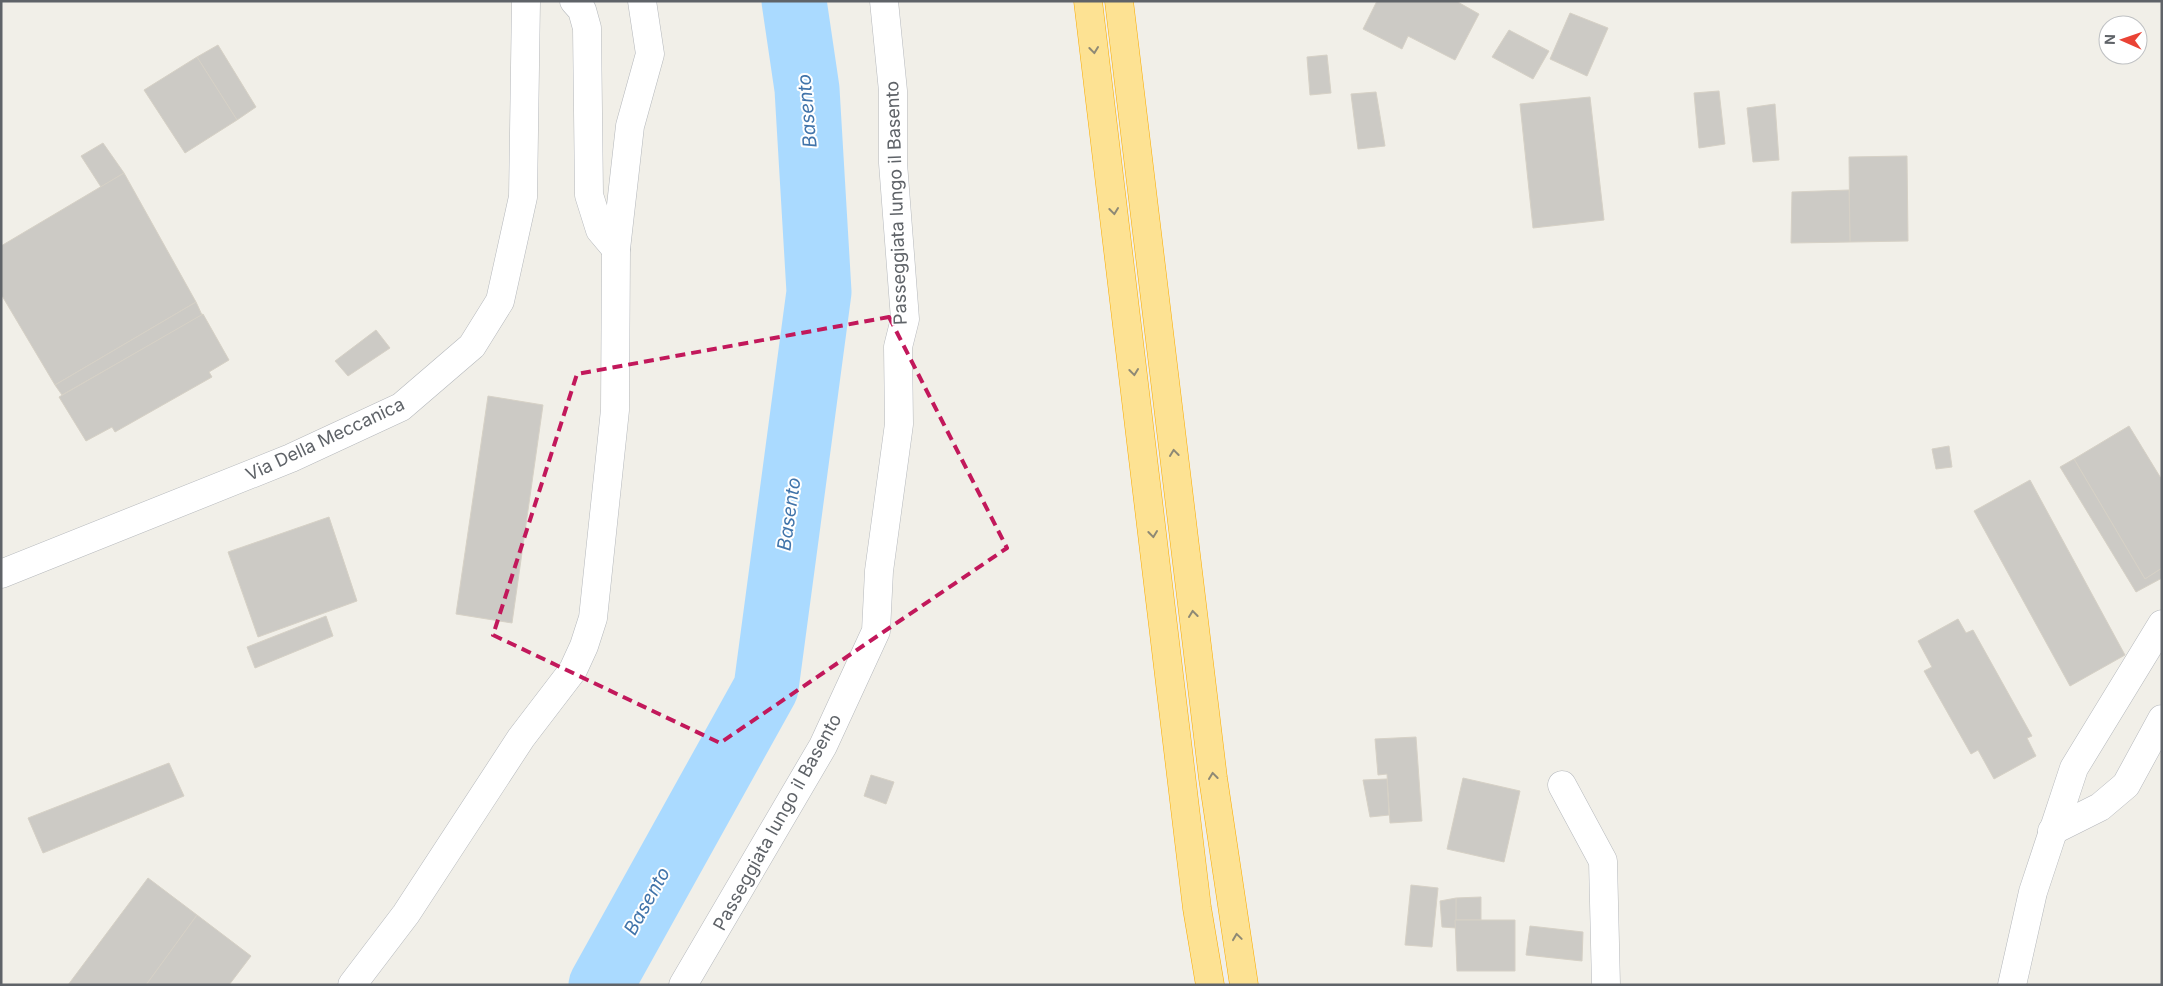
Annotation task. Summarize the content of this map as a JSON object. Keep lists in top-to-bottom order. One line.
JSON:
{"streets":{"street":["Passeggiata lungo il Basento","Via Della Meccanica"]},"water":["Basento"],"north":"left"}
